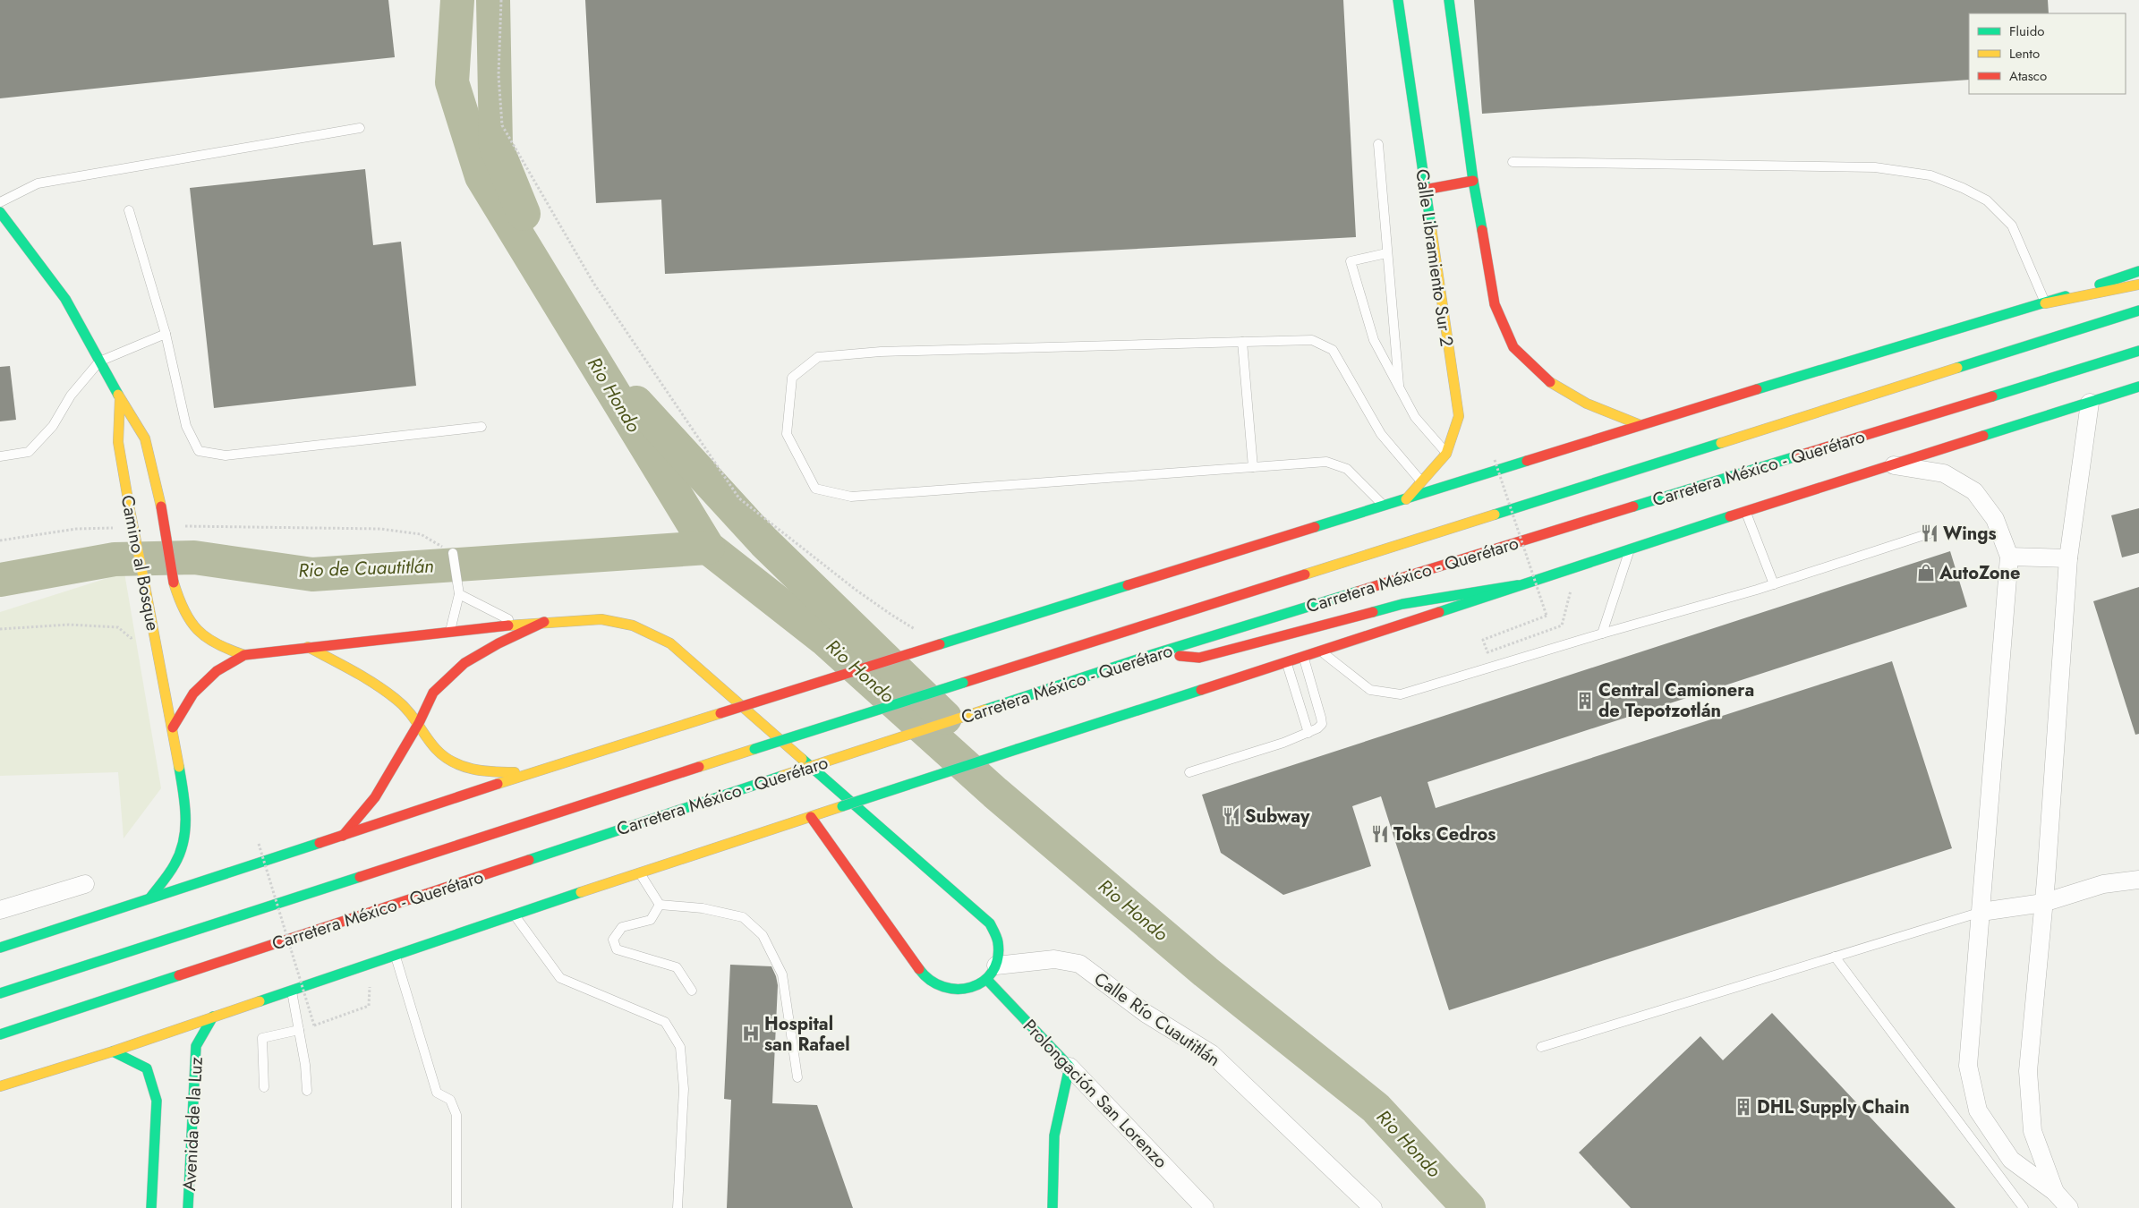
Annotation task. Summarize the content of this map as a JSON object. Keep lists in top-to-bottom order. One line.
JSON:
{"streets":{"main road":["Calle Libramiento Sur 2","Carretera México - Querétaro","Camino al Bosque","Prolongación San Lorenzo","Avenida de la Luz"],"street":["Calle Río Cuautitlán"]},"crossings":[["Calle Río Cuautitlán","Prolongación San Lorenzo"]],"water":["Rio Hondo","Rio de Cuautitlán"],"places":{"restaurant":["Wings","Subway","Toks Cedros"],"shop":["AutoZone"],"building":["Central Camionera de Tepotzotlán","DHL Supply Chain"],"hospital":["Hospital san Rafael"]},"legend":["Fluido","Lento","Atasco"]}
